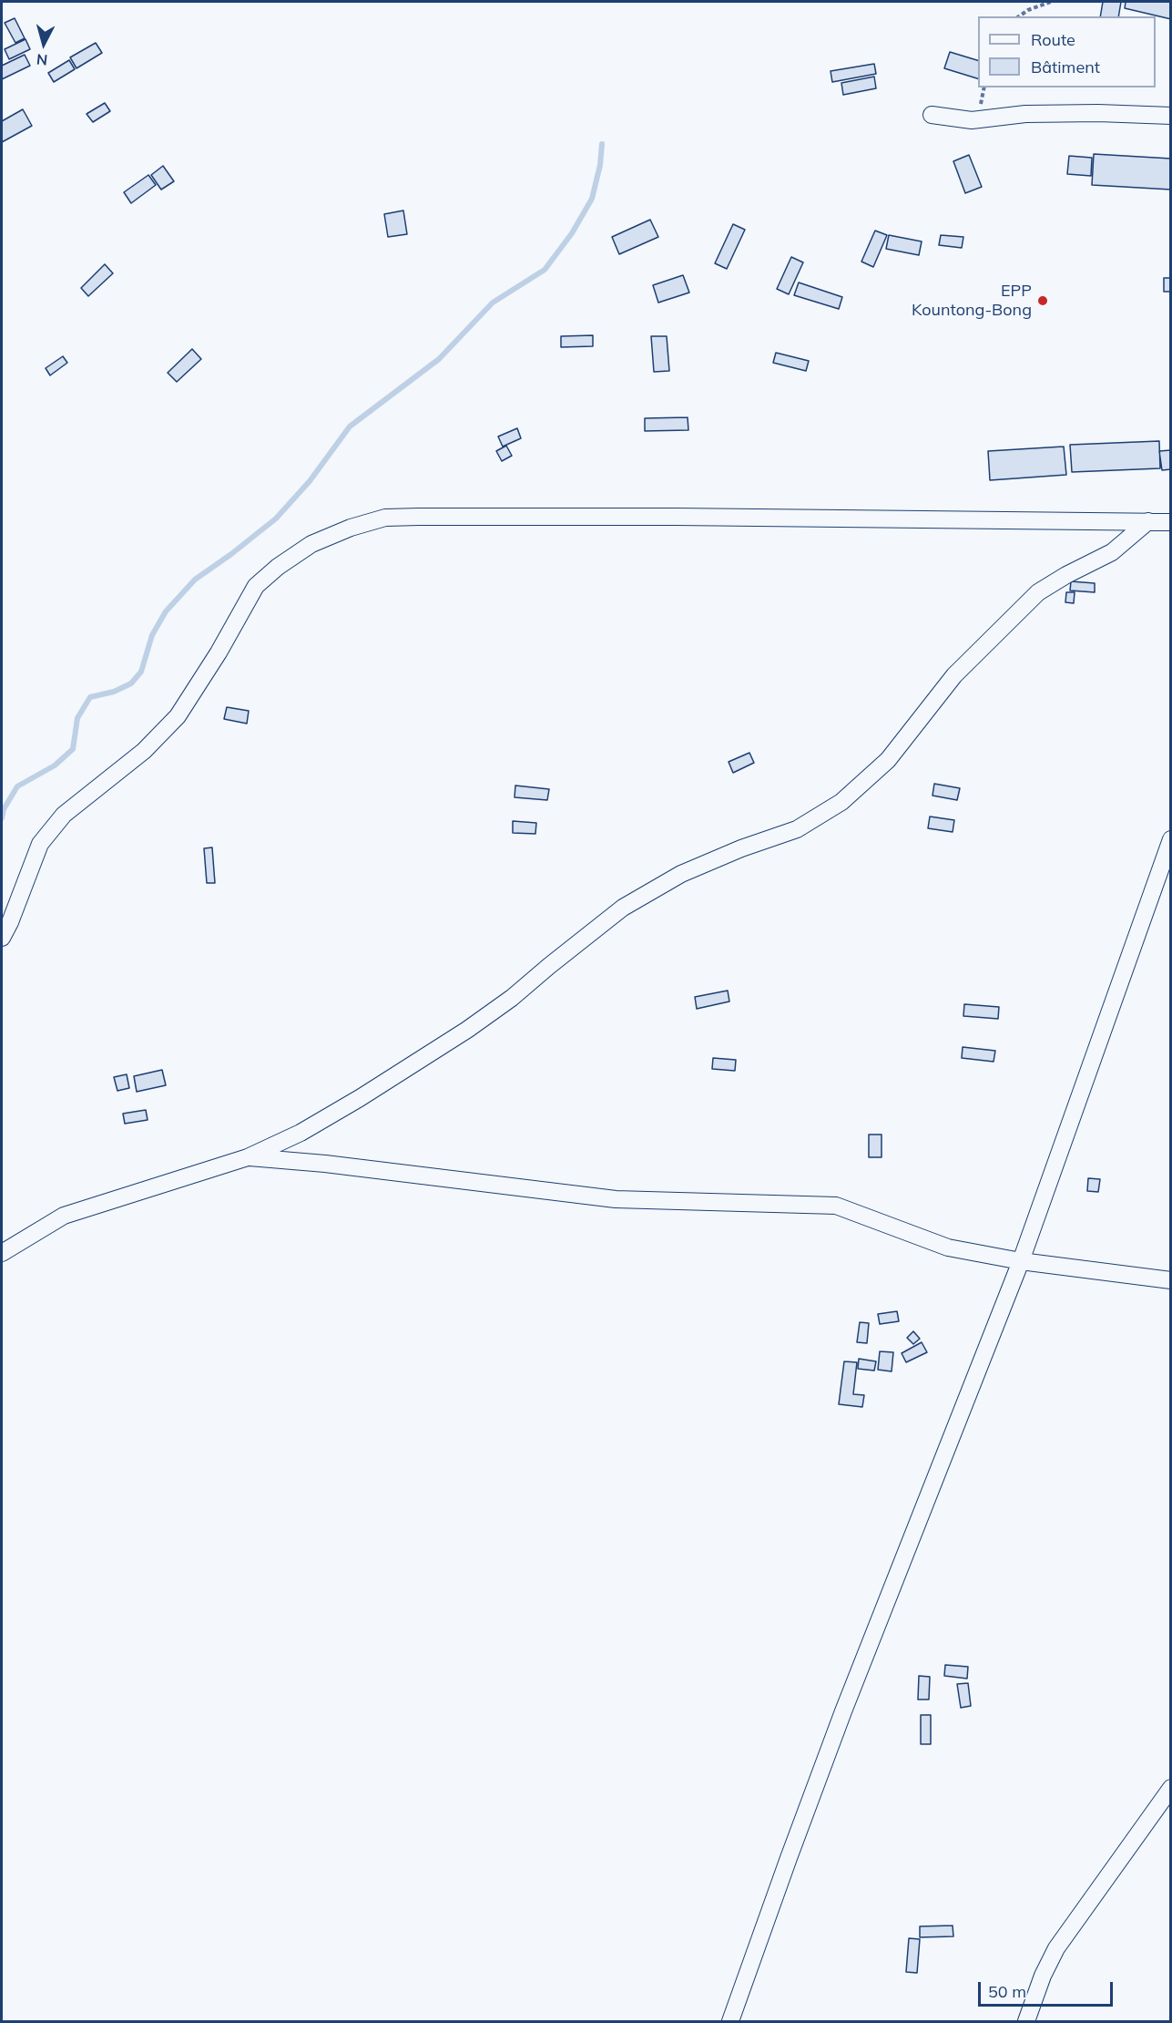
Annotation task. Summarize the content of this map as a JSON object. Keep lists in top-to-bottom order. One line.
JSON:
{"places":["EPP Kountong-Bong"],"legend":["Route","Bâtiment"],"scale_bar":"50 m","north":"bottom"}
